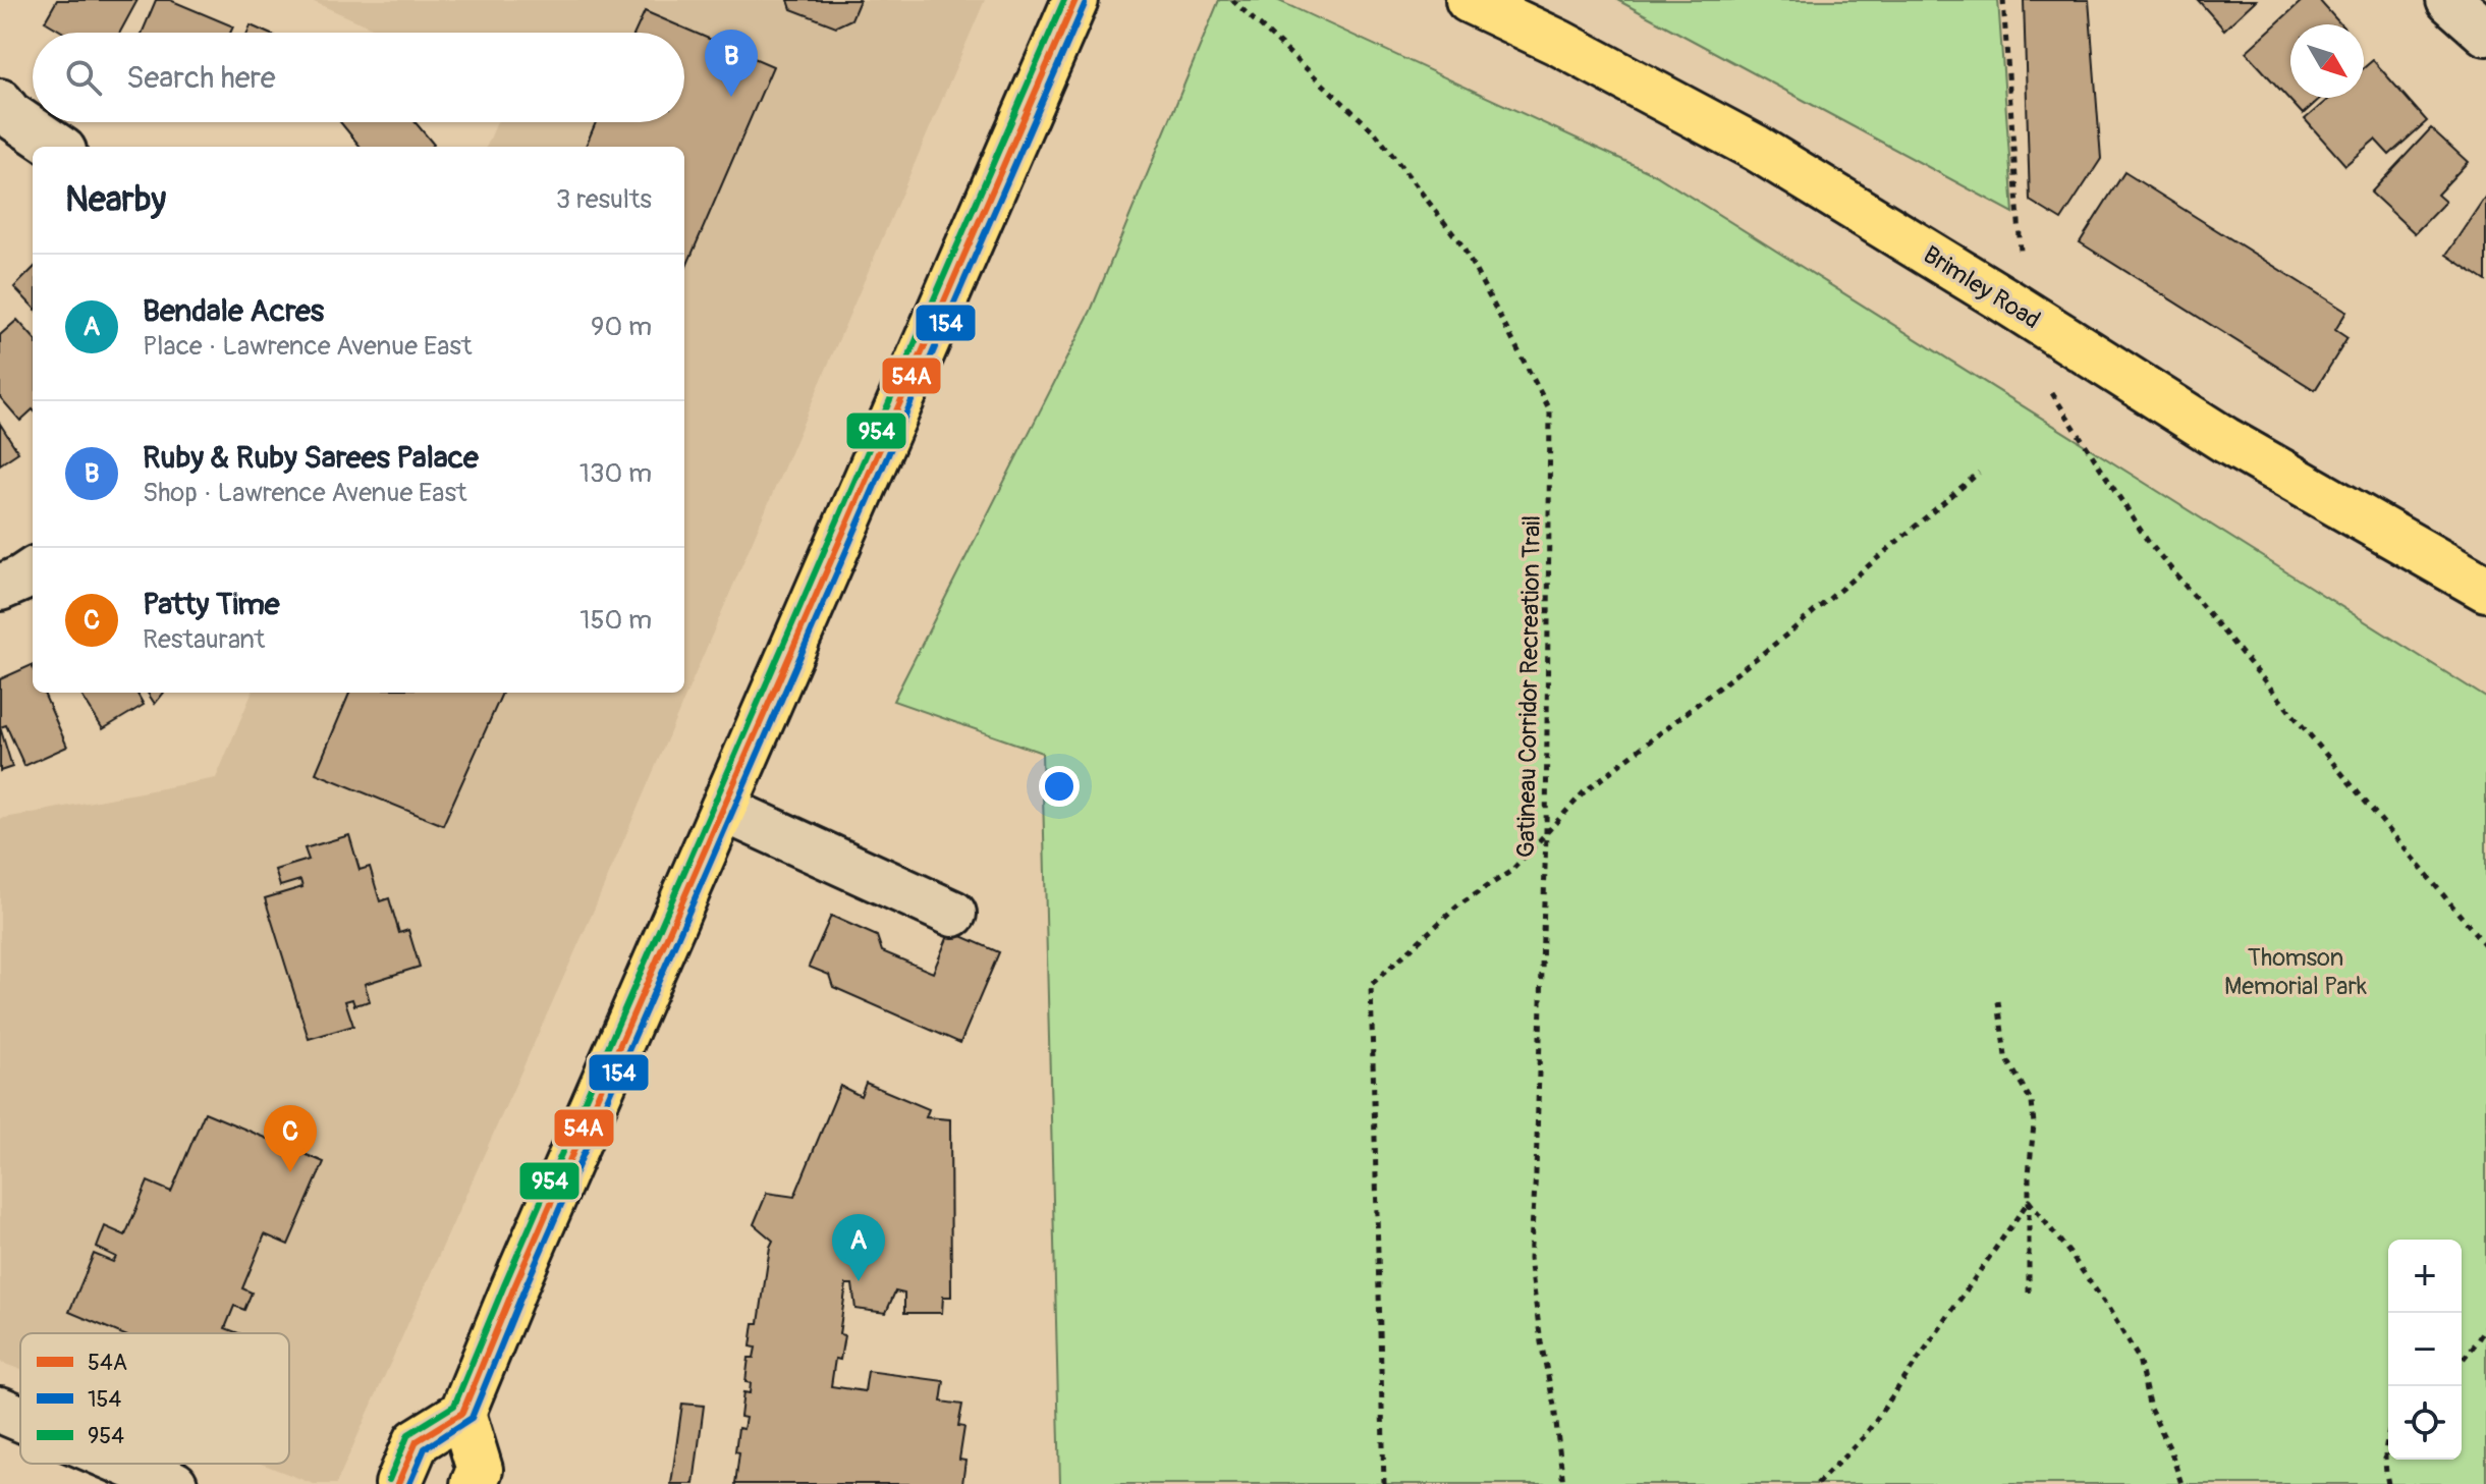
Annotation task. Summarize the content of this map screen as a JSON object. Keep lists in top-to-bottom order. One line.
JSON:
{"streets":{"main road":["Brimley Road"],"path":["Gatineau Corridor Recreation Trail"]},"parks":["Thomson Memorial Park"],"lines":["transit line 54A","transit line 954","transit line 154"],"legend":["54A","154","954"],"north":"bottom right","page":{"pins":["B","C","A"],"search":"Search here","heading":["Nearby","3 results"],"list":[{"mark":"A","name":"Bendale Acres","note":"Place · Lawrence Avenue East","value":"90 m"},{"mark":"B","name":"Ruby & Ruby Sarees Palace","note":"Shop · Lawrence Avenue East","value":"130 m"},{"mark":"C","name":"Patty Time","note":"Restaurant","value":"150 m"}],"map_buttons":["+","−"]}}
